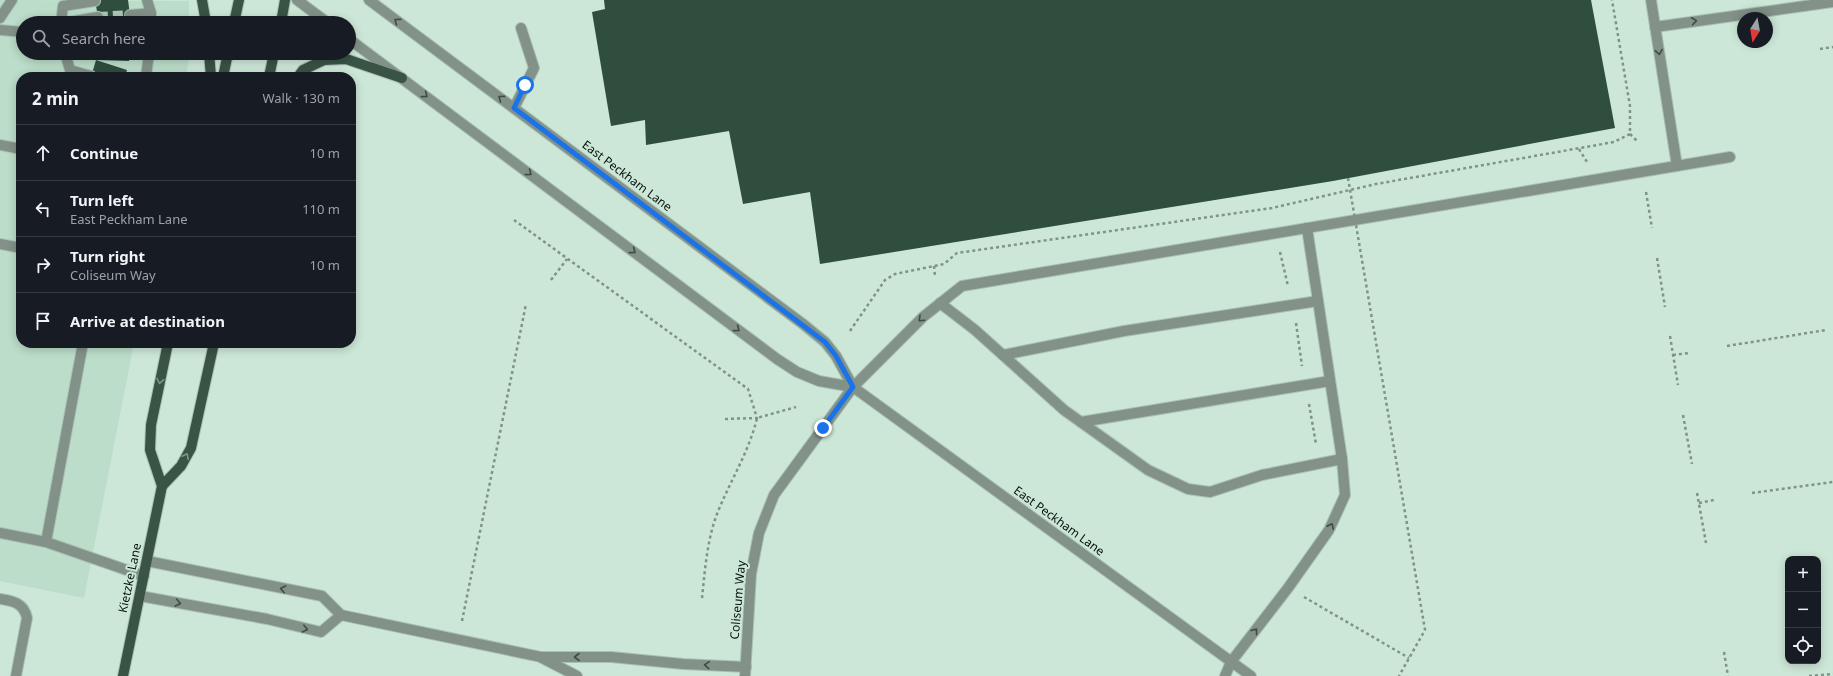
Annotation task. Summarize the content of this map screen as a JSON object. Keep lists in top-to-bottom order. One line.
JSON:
{"streets":{"main road":["Kietzke Lane"],"street":["East Peckham Lane","Coliseum Way"]},"crossings":[["East Peckham Lane","Coliseum Way"]],"north":"bottom","page":{"search":"Search here","heading":["2 min","Walk · 130 m"],"list":[["Continue","10 m"],["Turn left","East Peckham Lane","110 m"],["Turn right","Coliseum Way","10 m"],"Arrive at destination"],"map_buttons":["+","−"]}}
